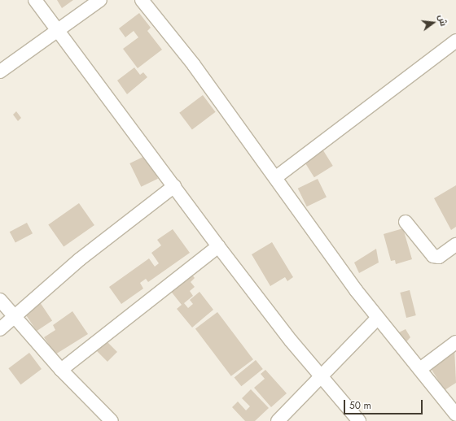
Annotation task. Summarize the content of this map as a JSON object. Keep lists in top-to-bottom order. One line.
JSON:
{"scale_bar":"50 m","north":"right"}
